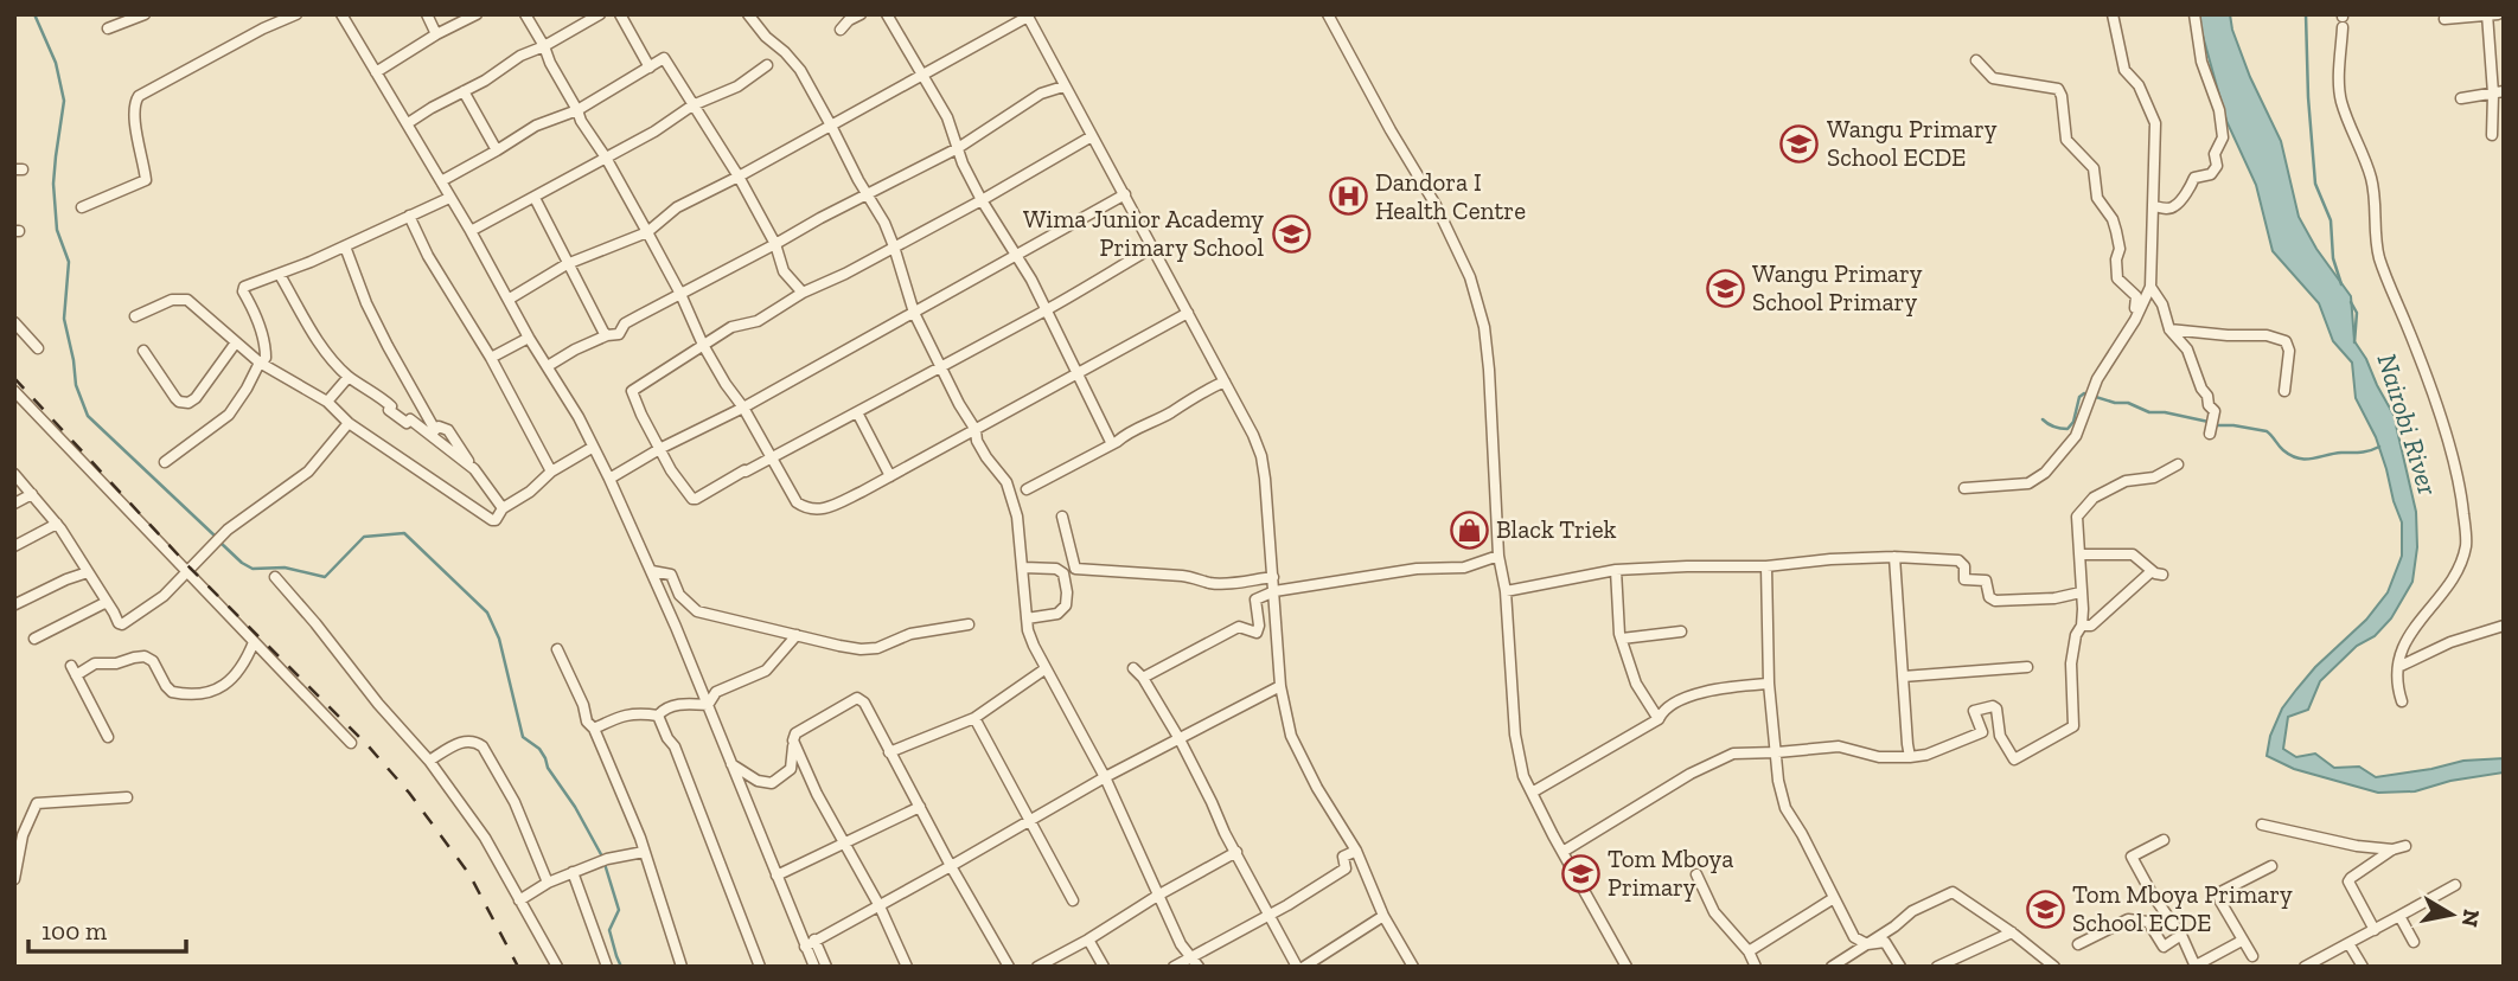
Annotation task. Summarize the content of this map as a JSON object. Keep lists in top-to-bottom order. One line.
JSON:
{"water":["Nairobi River"],"places":{"school or university":["Wangu Primary School ECDE","Wima Junior Academy Primary School","Wangu Primary School Primary","Tom Mboya Primary","Tom Mboya Primary School ECDE"],"hospital":["Dandora I Health Centre"],"shop":["Black Triek"]},"scale_bar":"100 m","north":"right"}
